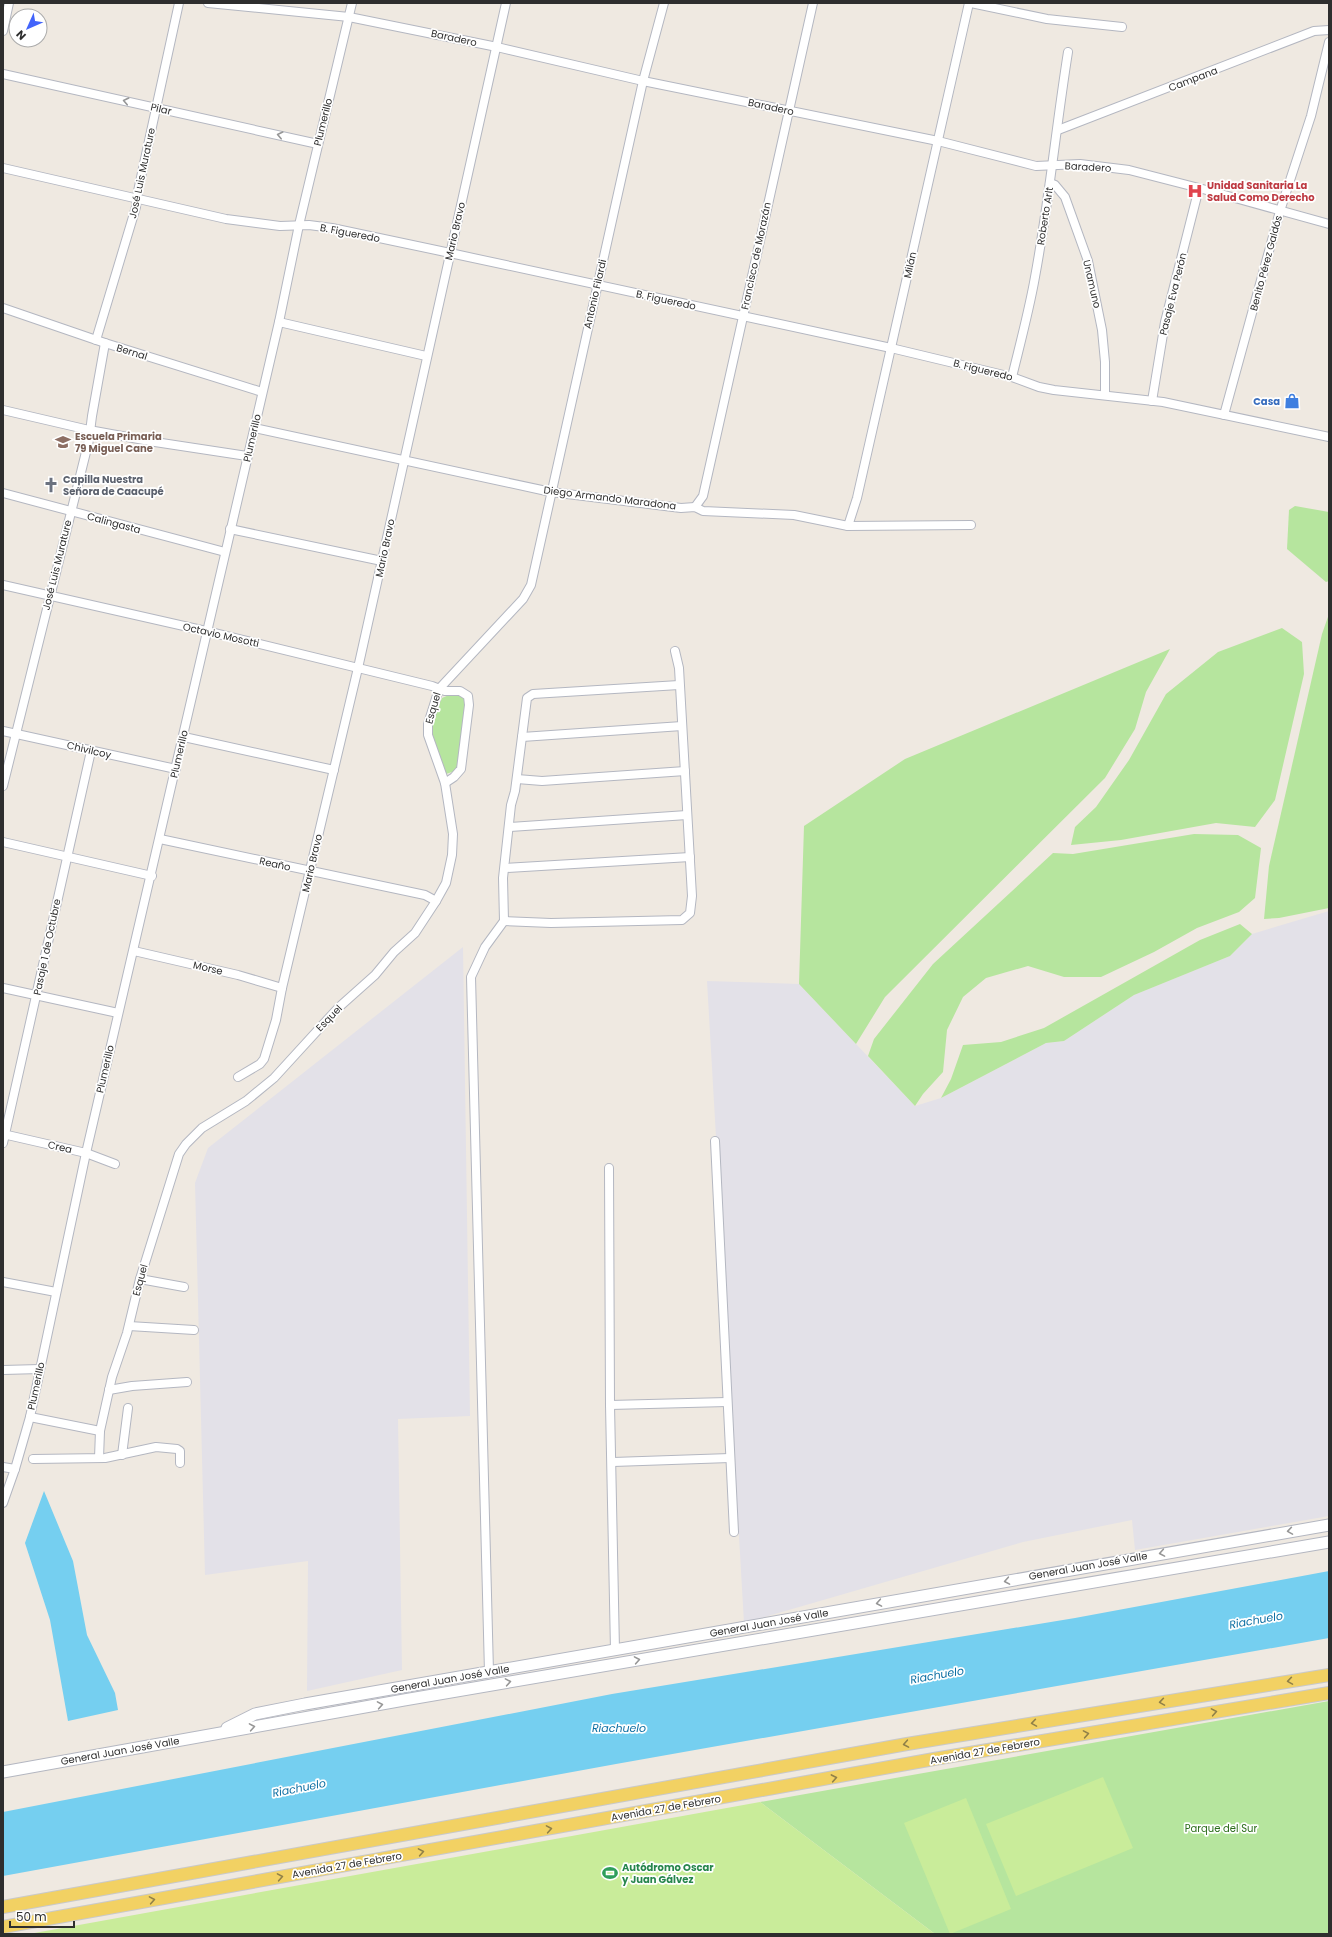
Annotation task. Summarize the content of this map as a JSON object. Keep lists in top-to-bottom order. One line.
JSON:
{"streets":{"main road":["General Juan José Valle","Avenida 27 de Febrero"],"street":["Baradero","Campana","Pilar","Plumerillo","José Luis Murature","Roberto Arlt","Mario Bravo","B. Figueredo","Francisco de Morazán","Benito Pérez Galdós","Milán","Unamuno","Antonio Filardi","Pasaje Eva Perón","Bernal","Diego Armando Maradona","Calingasta","Octavio Mosotti","Esquel","Chivilcoy","Reaño","Pasaje 1 de Octubre","Morse","Crea"]},"crossings":[["Baradero","Plumerillo"],["Baradero","Roberto Arlt"],["Baradero","Mario Bravo"],["Baradero","Francisco de Morazán"],["Baradero","Benito Pérez Galdós"],["Baradero","Milán"],["Baradero","Antonio Filardi"],["Baradero","Pasaje Eva Perón"],["Campana","Roberto Arlt"],["Pilar","Plumerillo"],["Pilar","José Luis Murature"],["Plumerillo","B. Figueredo"],["Plumerillo","Bernal"],["Plumerillo","Diego Armando Maradona"],["Plumerillo","Calingasta"],["Plumerillo","Octavio Mosotti"],["Plumerillo","Chivilcoy"],["Plumerillo","Reaño"],["Plumerillo","Morse"],["Plumerillo","Crea"],["José Luis Murature","B. Figueredo"],["José Luis Murature","Bernal"],["José Luis Murature","Calingasta"],["José Luis Murature","Octavio Mosotti"],["José Luis Murature","Chivilcoy"],["Roberto Arlt","B. Figueredo"],["Roberto Arlt","Unamuno"],["Mario Bravo","B. Figueredo"],["Mario Bravo","Diego Armando Maradona"],["Mario Bravo","Octavio Mosotti"],["Mario Bravo","Reaño"],["Mario Bravo","Morse"],["B. Figueredo","Francisco de Morazán"],["B. Figueredo","Benito Pérez Galdós"],["B. Figueredo","Milán"],["B. Figueredo","Unamuno"],["B. Figueredo","Antonio Filardi"],["B. Figueredo","Pasaje Eva Perón"],["Francisco de Morazán","Diego Armando Maradona"],["Milán","Diego Armando Maradona"],["Antonio Filardi","Diego Armando Maradona"],["Antonio Filardi","Esquel"],["Octavio Mosotti","Esquel"],["Esquel","Reaño"],["Chivilcoy","Pasaje 1 de Octubre"],["Pasaje 1 de Octubre","Crea"]],"one_way":["Pilar"],"water":["Riachuelo"],"parks":["Parque del Sur"],"places":{"hospital":["Unidad Sanitaria La Salud Como Derecho"],"shop":["Casa"],"school or university":["Escuela Primaria 79 Miguel Cane"],"church":["Capilla Nuestra Señora de Caacupé"],"sports":["Autódromo Oscar y Juan Gálvez"]},"scale_bar":"50 m","north":"bottom left"}
